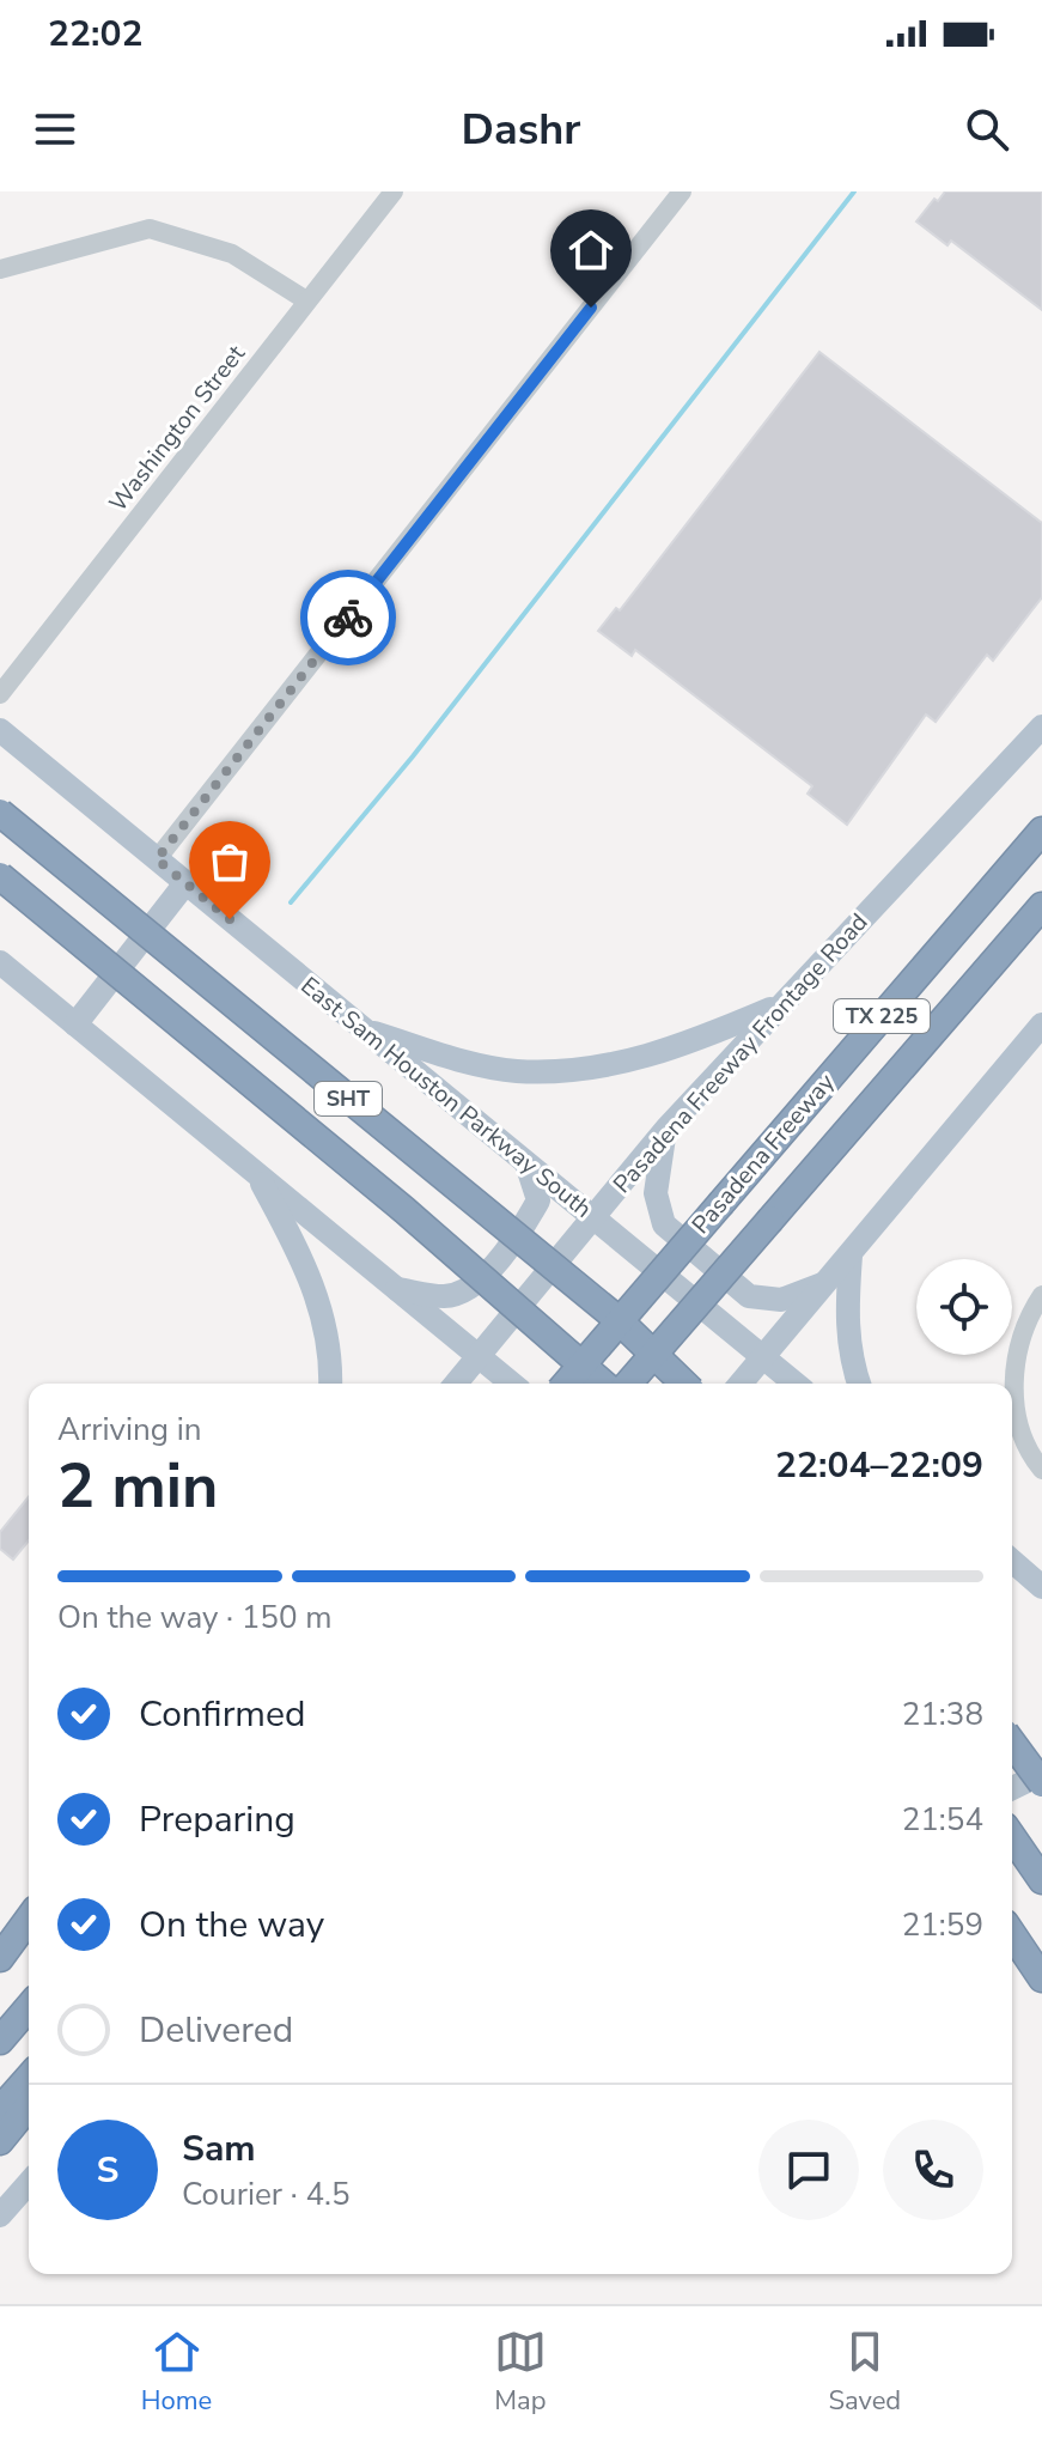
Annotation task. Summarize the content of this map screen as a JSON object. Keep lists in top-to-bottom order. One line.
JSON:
{"streets":{"highway":["TX 225","SHT","Pasadena Freeway"],"main road":["Pasadena Freeway Frontage Road","East Sam Houston Parkway South"],"street":["Washington Street"]},"crossings":[["Pasadena Freeway Frontage Road","East Sam Houston Parkway South"]],"page":{"status":"22:02","header":"Dashr","heading":["2 min","Arriving in","22:04–22:09"],"panel":["Sam","Courier · 4.5"],"bar":"On the way · 150 m","list":[["Confirmed","21:38"],["Preparing","21:54"],["On the way","21:59"],"Delivered"],"round":"S","tabs":["Home","Map","Saved"]}}
